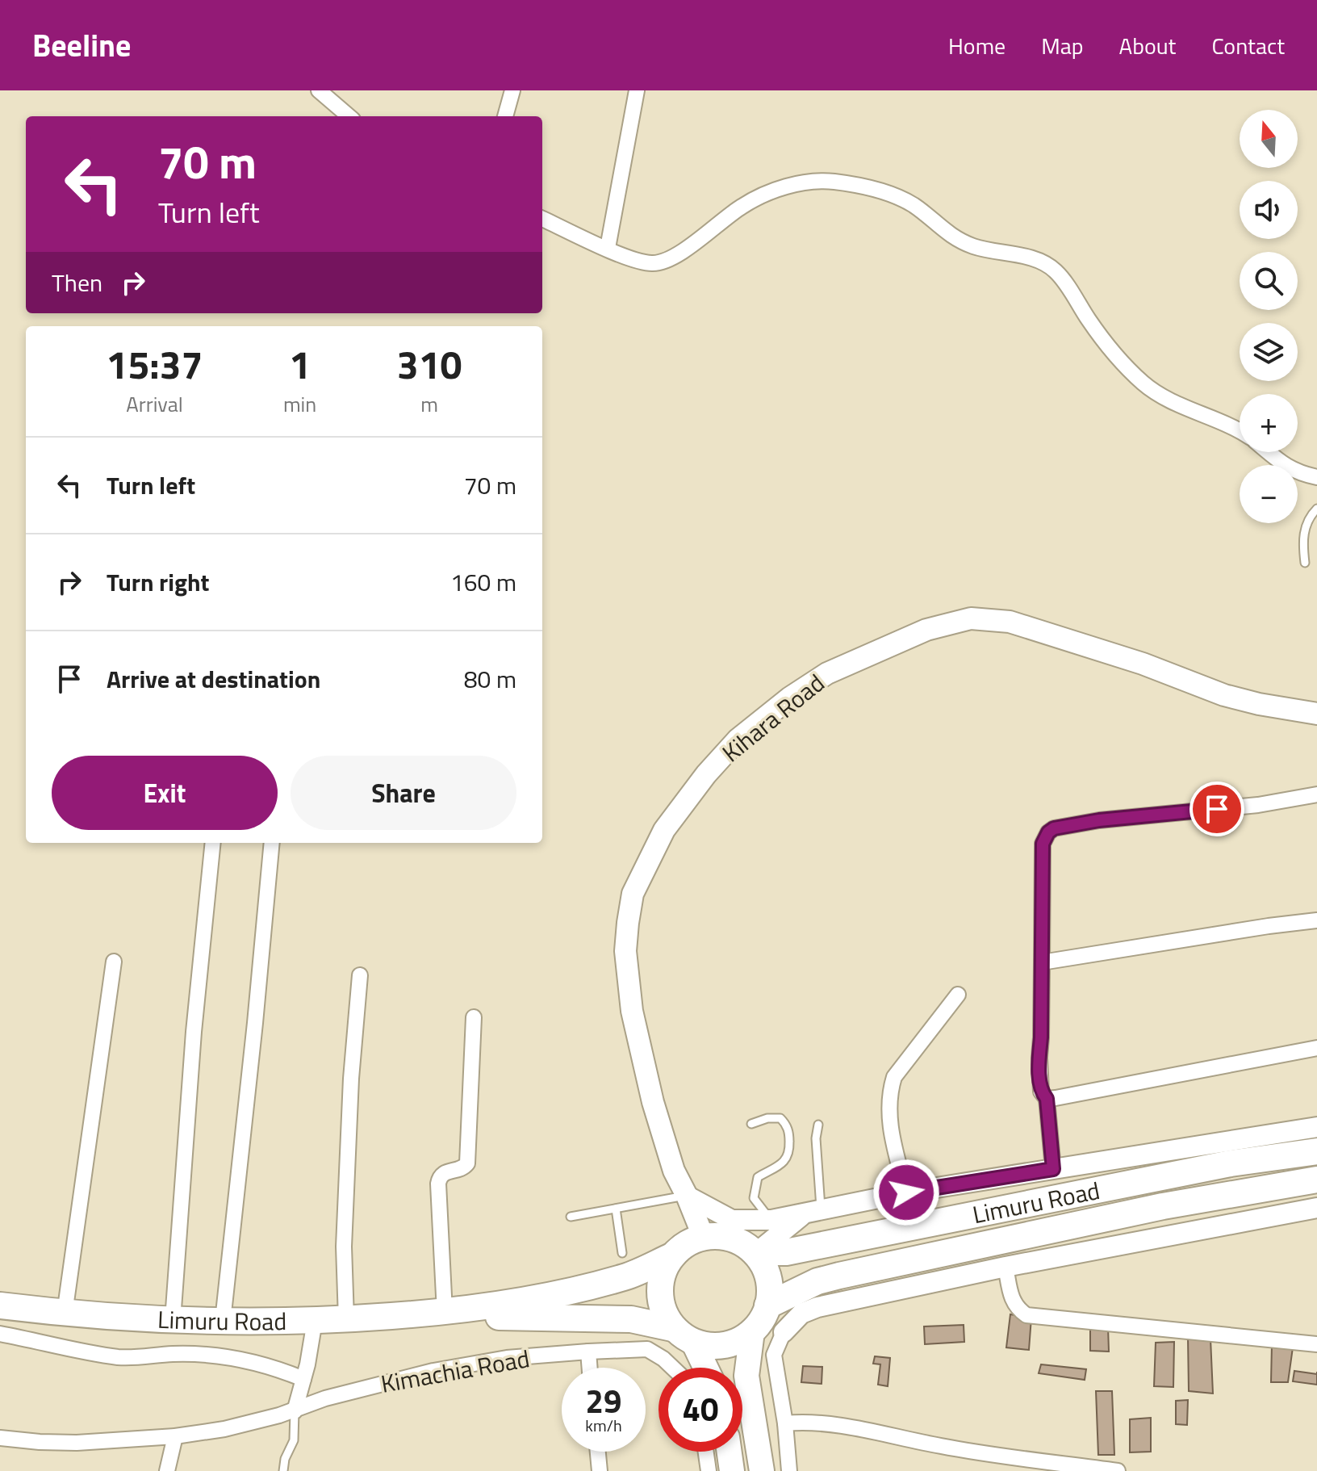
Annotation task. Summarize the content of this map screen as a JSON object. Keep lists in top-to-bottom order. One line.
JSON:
{"streets":{"highway":["Limuru Road"],"main road":["Kihara Road"],"street":["Kimachia Road"]},"crossings":[["Kihara Road","Limuru Road"]],"north":"top","page":{"header":"Beeline","nav":["Home","Map","About","Contact"],"map_buttons":["+","−"],"turn":["70 m","Turn left"],"then":"Then","eta":["15:37","Arrival","1","min","310","m"],"list":[{"name":"Turn left","value":"70 m"},{"name":"Turn right","value":"160 m"},{"name":"Arrive at destination","value":"80 m"}],"buttons":["Exit","Share"],"speed":"29 km/h","limit":"40"}}
